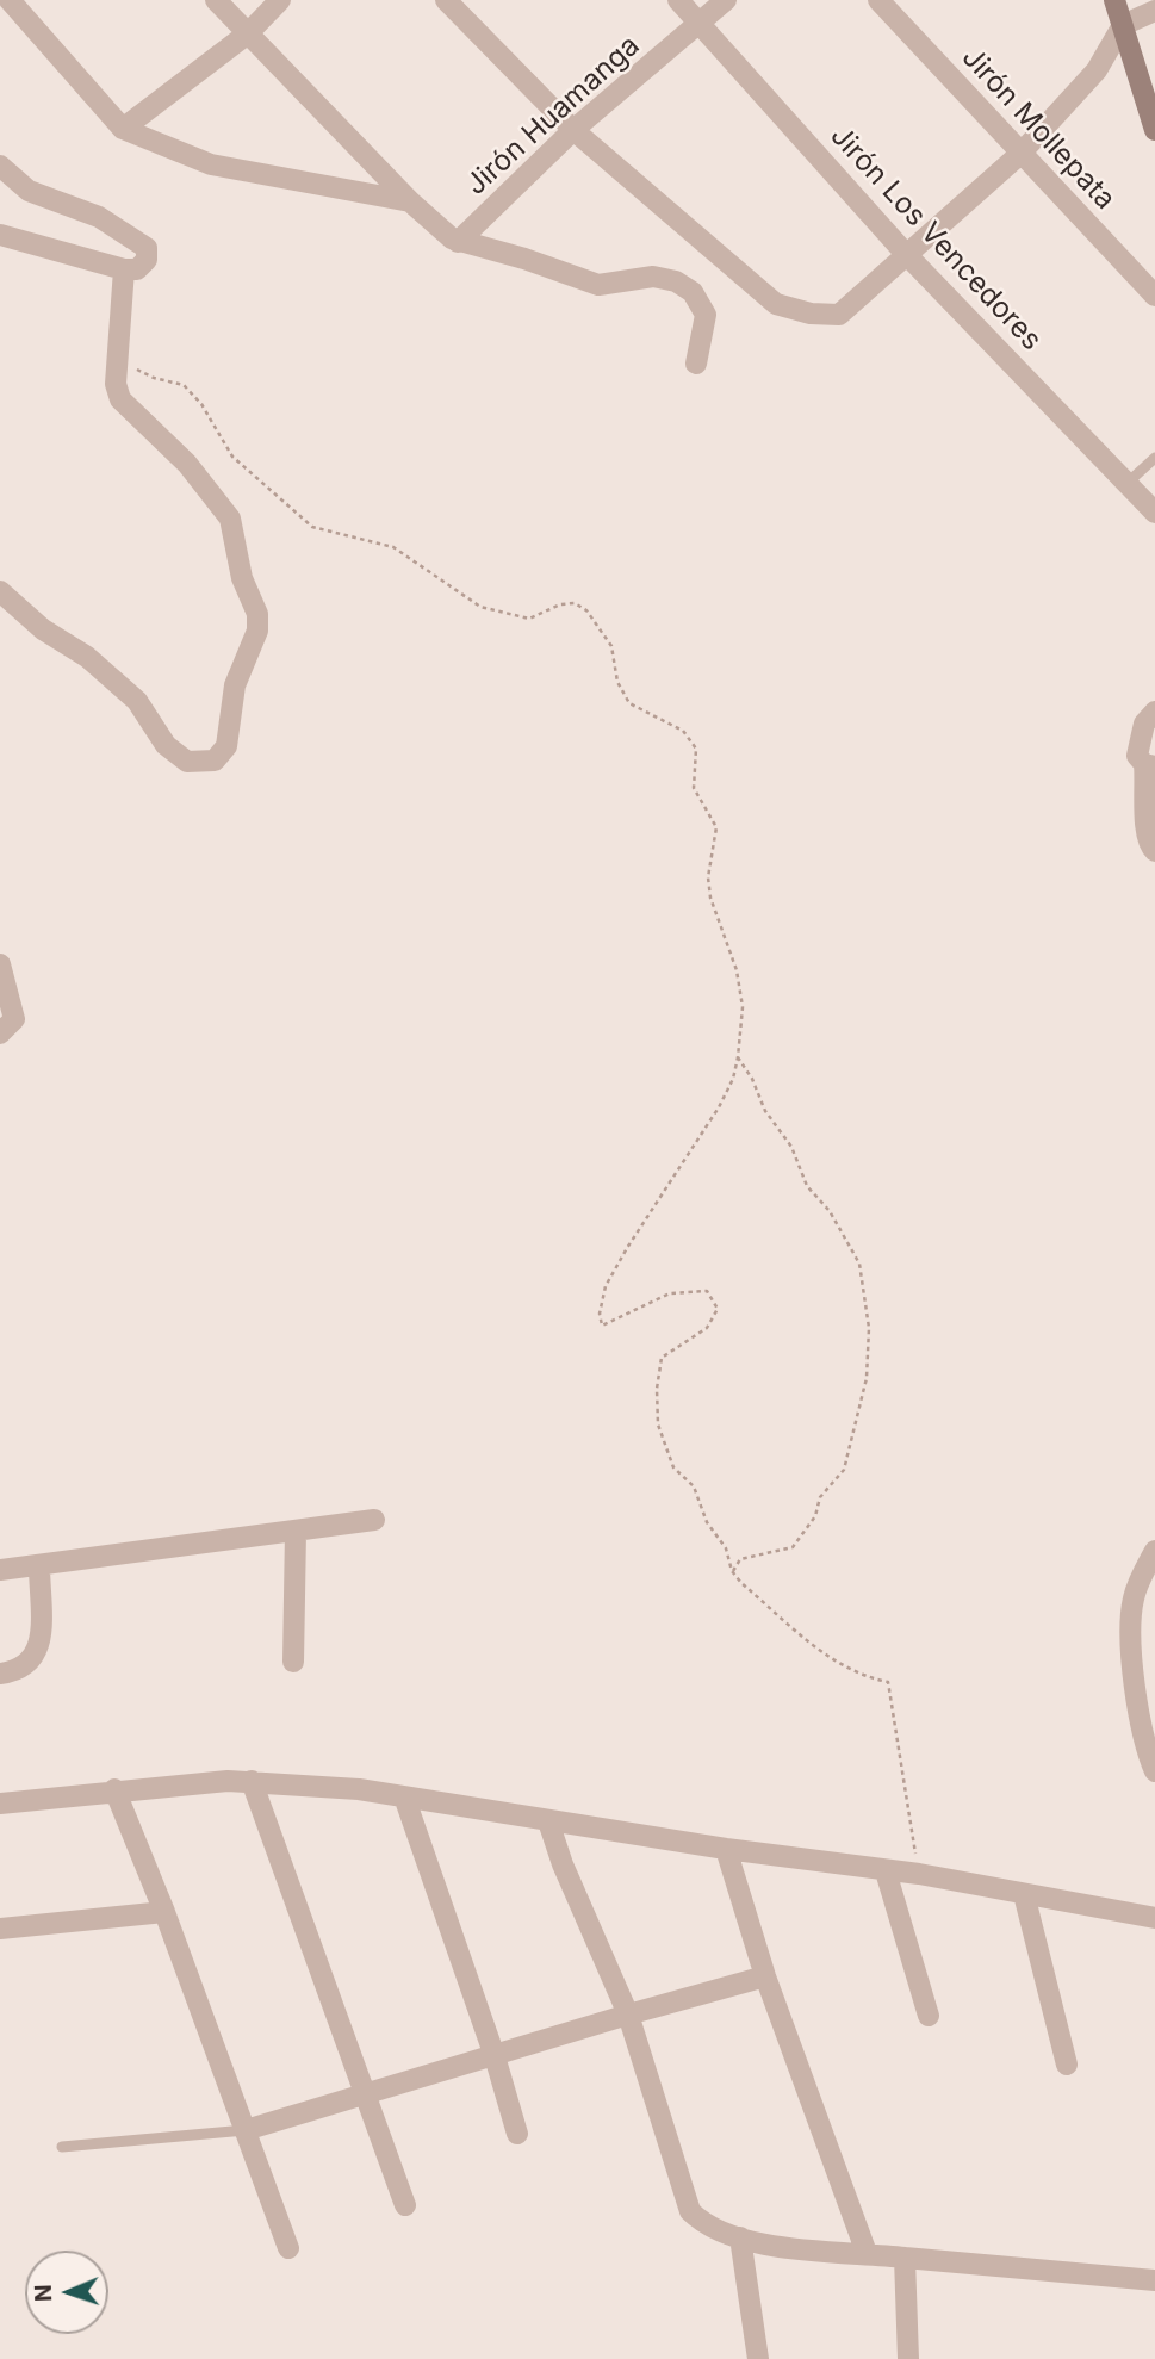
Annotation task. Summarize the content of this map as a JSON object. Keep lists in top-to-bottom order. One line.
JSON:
{"streets":{"street":["Jirón Huamanga","Jirón Mollepata","Jirón Los Vencedores"]},"crossings":[["Jirón Huamanga","Jirón Los Vencedores"]],"north":"left"}
